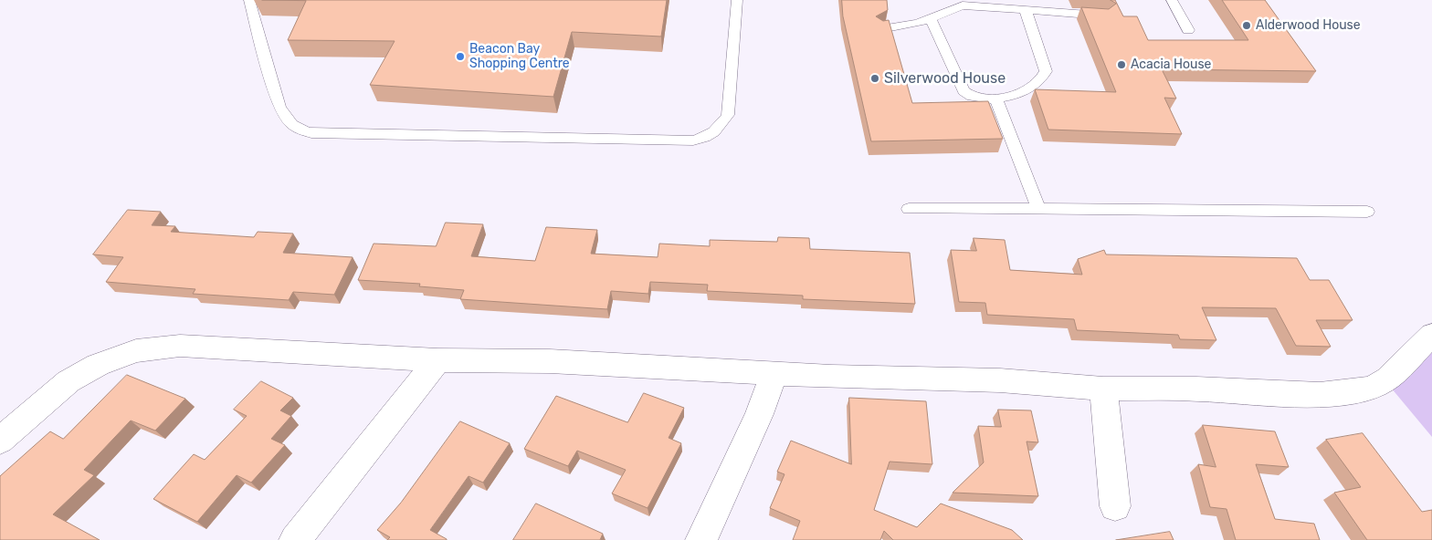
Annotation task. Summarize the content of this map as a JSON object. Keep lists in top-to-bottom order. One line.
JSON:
{"places":["Alderwood House","Beacon Bay Shopping Centre","Acacia House","Silverwood House"]}
